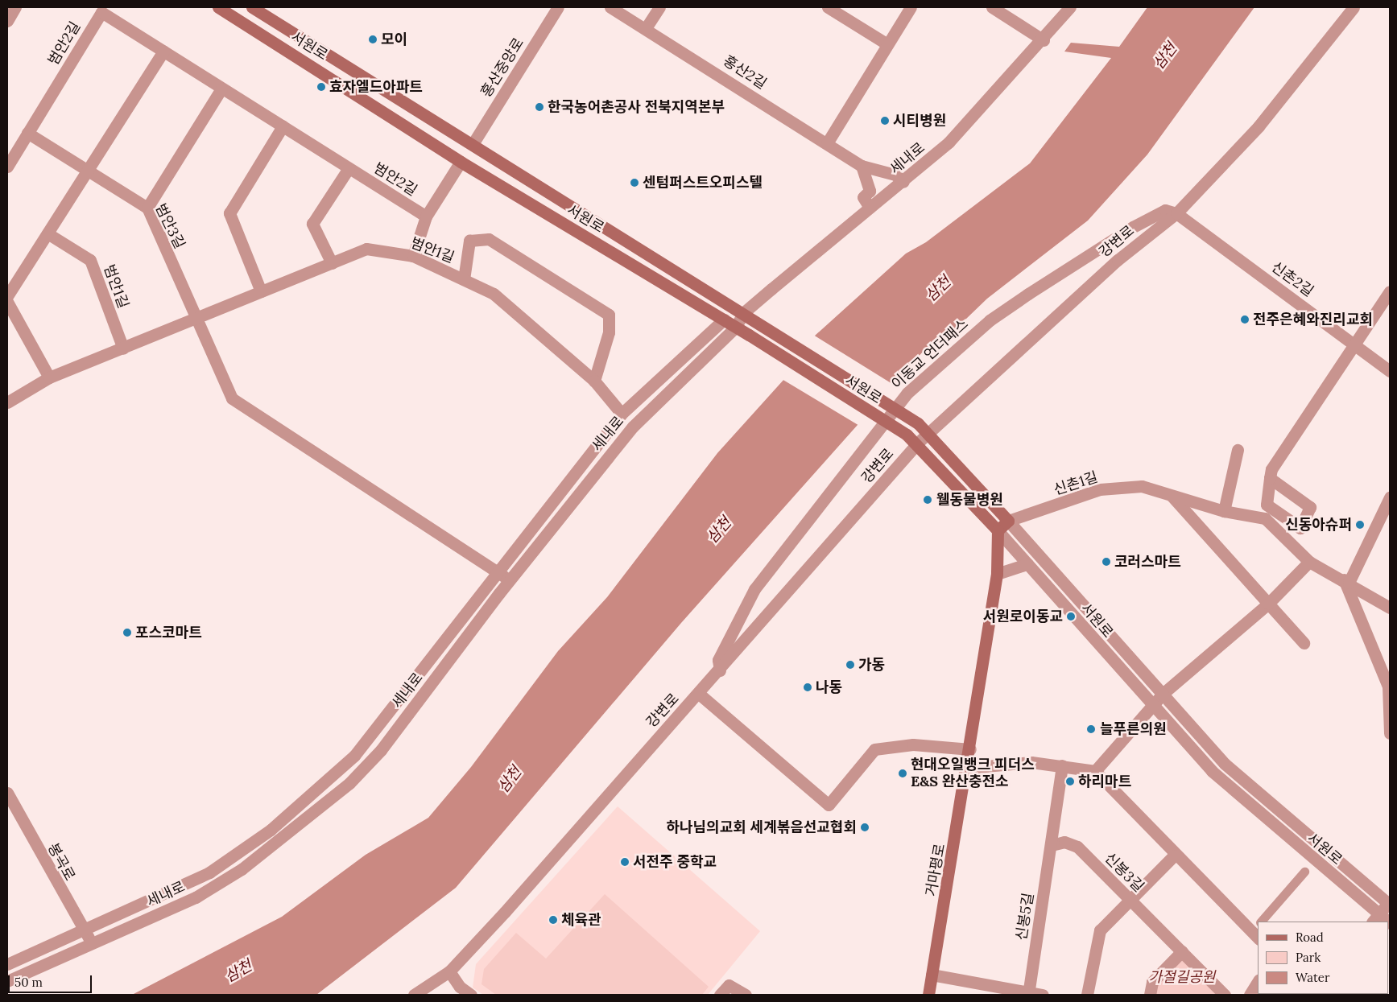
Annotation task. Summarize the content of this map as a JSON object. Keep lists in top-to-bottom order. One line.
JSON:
{"streets":{"main road":["서원로","거마평로"],"street":["범안2길","홍산중앙로","홍산2길","세내로","범안3길","강변로","범안1길","신촌2길","이동교 언더패스","신촌1길","봉곡로","신봉3길","신봉5길"]},"crossings":[["범안2길","범안3길"],["서원로","홍산중앙로"],["서원로","세내로"],["서원로","강변로"],["서원로","신촌1길"],["서원로","거마평로"],["홍산2길","세내로"],["세내로","범안1길"],["세내로","봉곡로"],["범안3길","범안1길"],["강변로","신촌2길"],["강변로","이동교 언더패스"],["신촌2길","이동교 언더패스"],["신봉3길","신봉5길"]],"water":["삼천"],"parks":["가절길공원"],"places":["모이","효자엘드아파트","한국농어촌공사 전북지역본부","시티병원","센텀퍼스트오피스텔","전주은혜와진리교회","웰동물병원","신동아슈퍼","코러스마트","서원로이동교","포스코마트","가동","나동","늘푸른의원","현대오일뱅크 피더스 E&S 완산충전소","하리마트","하나님의교회 세계볶음선교협회","서전주 중학교","체육관"],"legend":["Road","Park","Water"],"scale_bar":"50 m"}
